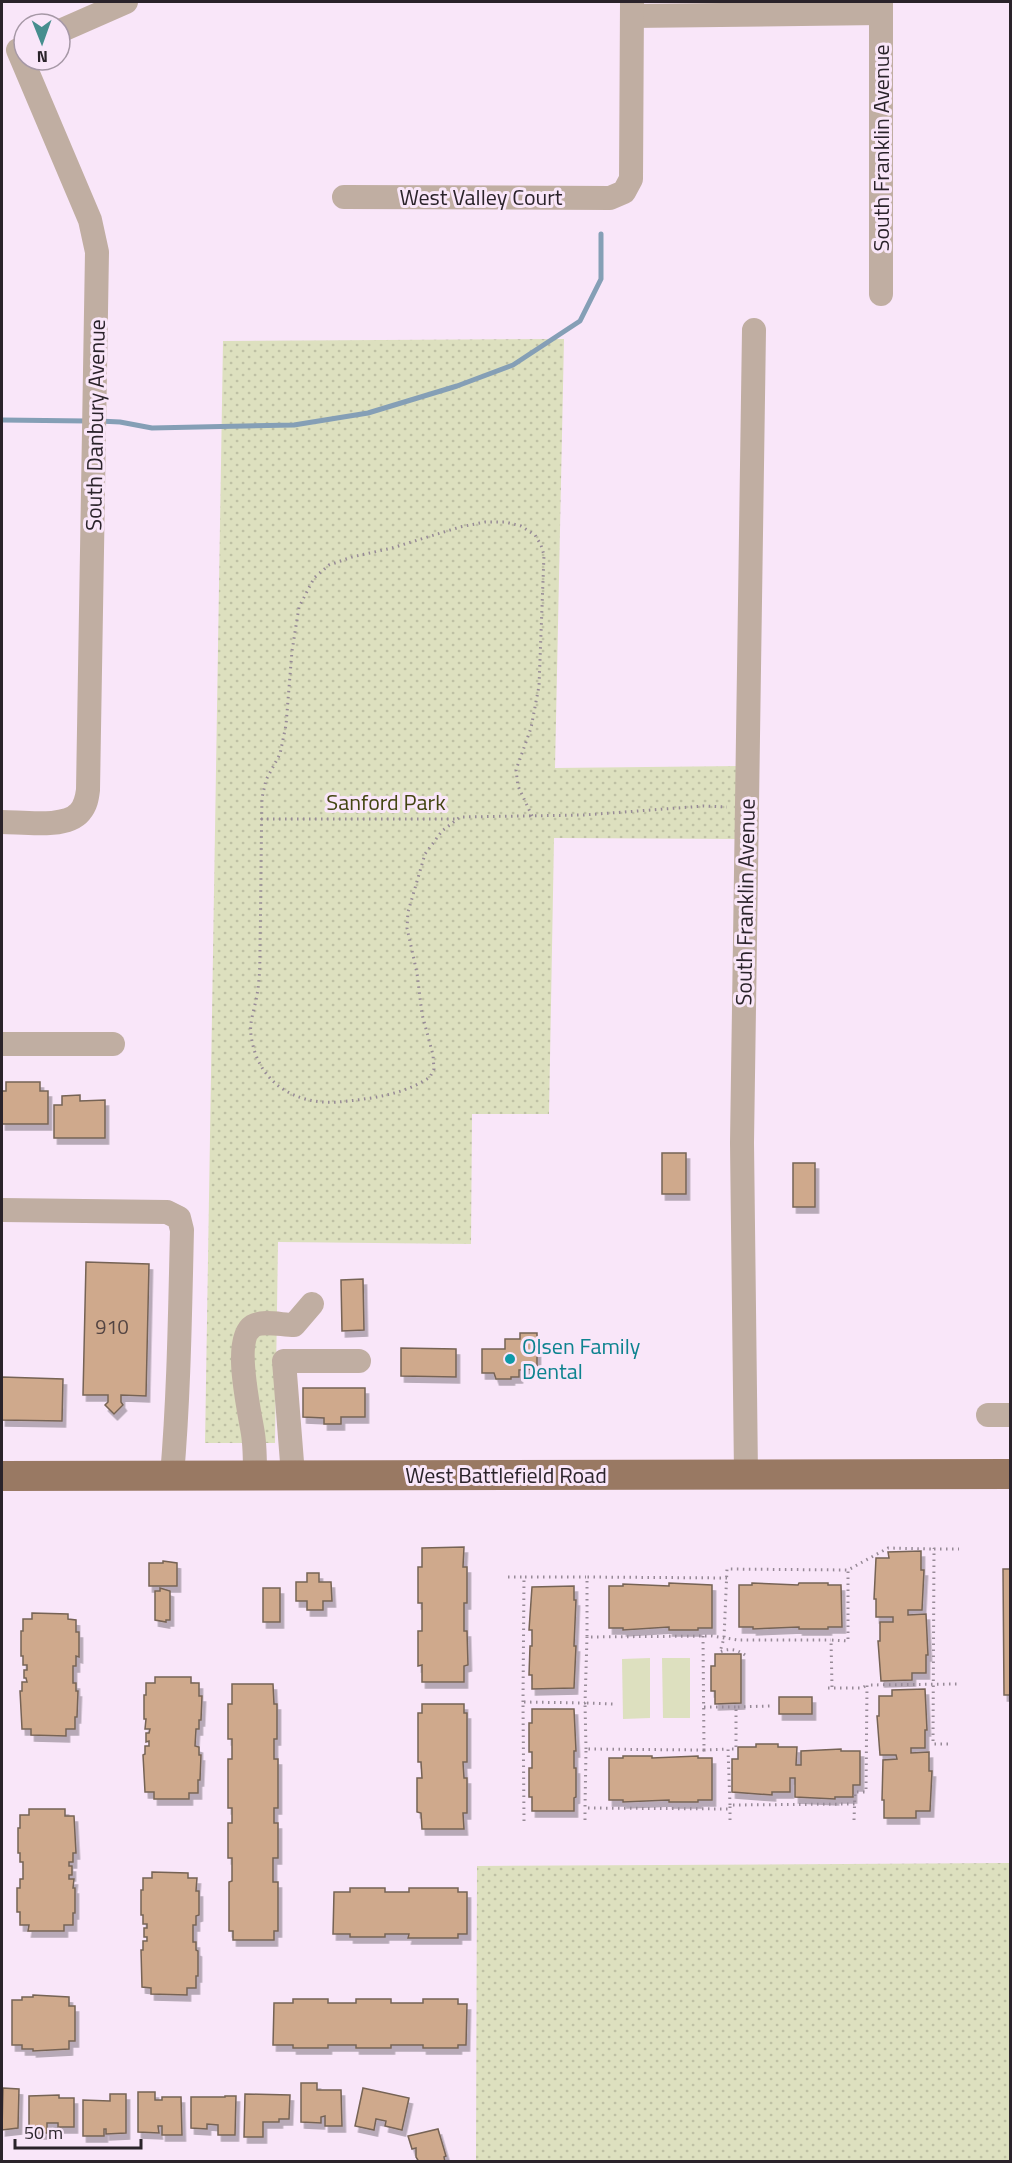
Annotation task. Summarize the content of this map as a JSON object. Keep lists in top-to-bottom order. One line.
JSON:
{"streets":{"main road":["West Battlefield Road"],"street":["South Franklin Avenue","West Valley Court","South Danbury Avenue"]},"crossings":[["South Franklin Avenue","West Battlefield Road"]],"parks":["Sanford Park"],"places":["Olsen Family Dental"],"house_numbers":["910"],"scale_bar":"50 m","north":"bottom"}
